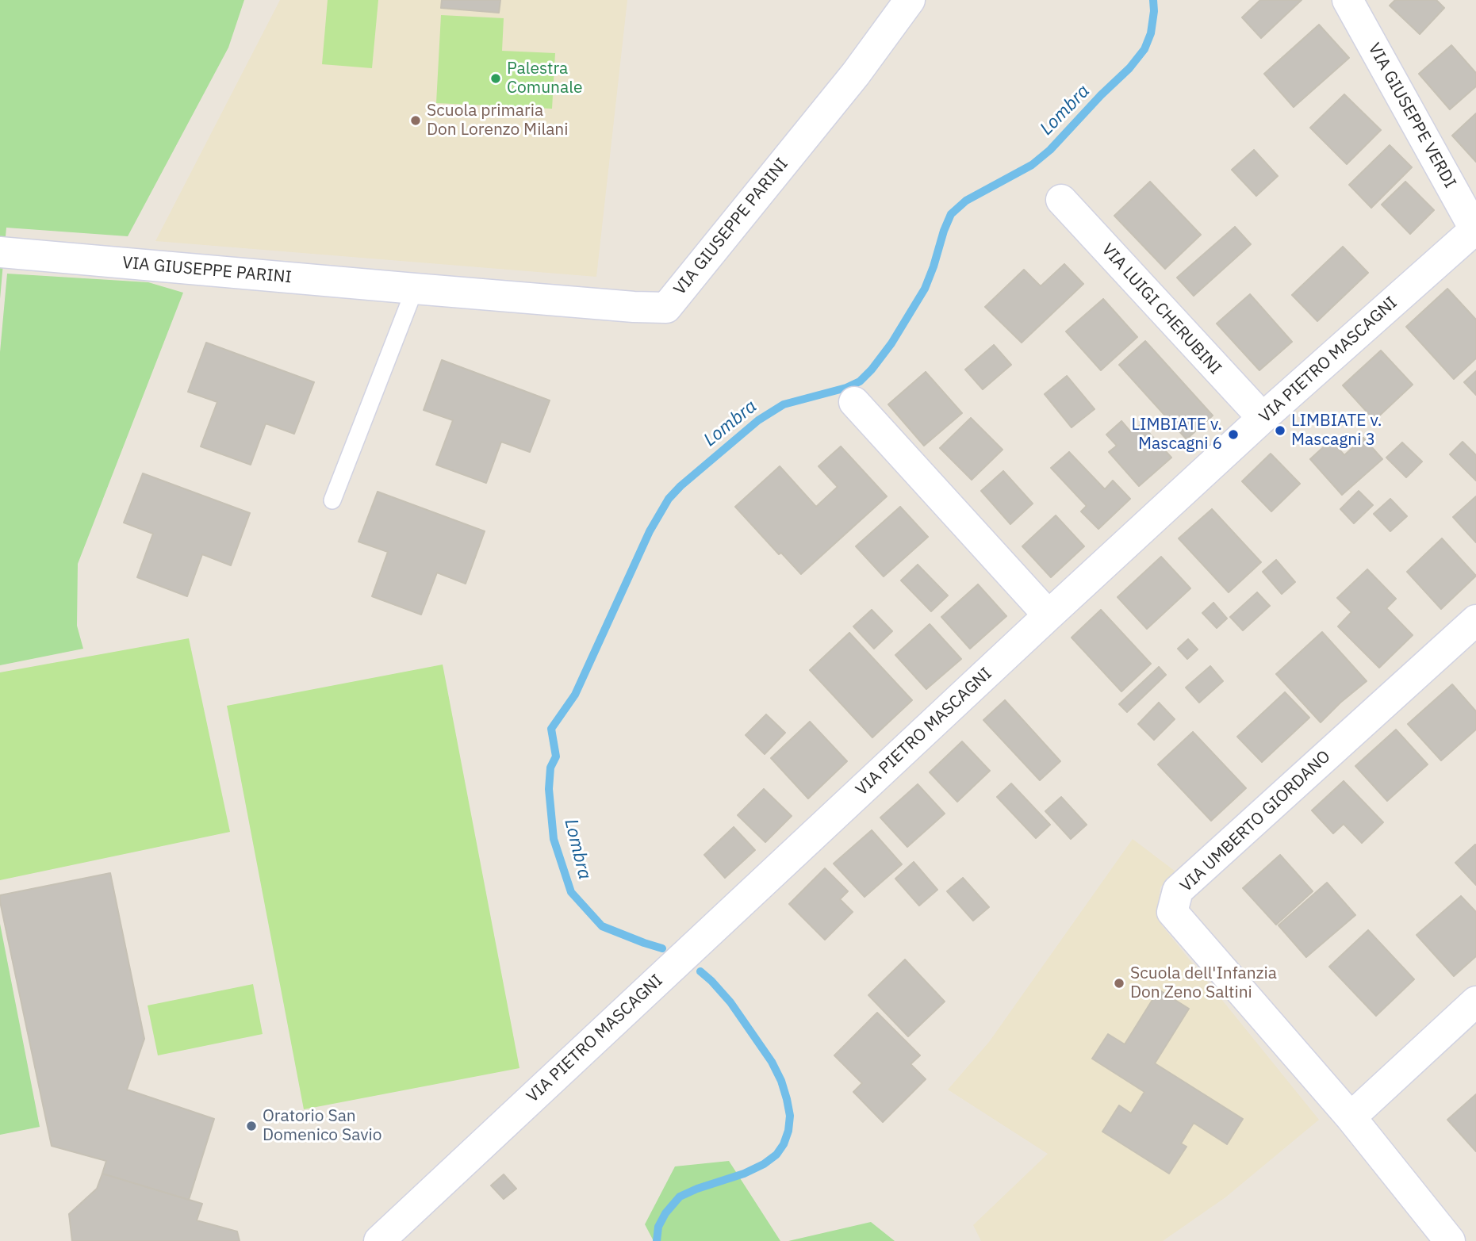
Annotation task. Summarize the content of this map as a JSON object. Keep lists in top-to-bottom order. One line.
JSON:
{"streets":{"street":["VIA GIUSEPPE VERDI","VIA GIUSEPPE PARINI","VIA LUIGI CHERUBINI","VIA PIETRO MASCAGNI","VIA UMBERTO GIORDANO"]},"crossings":[["VIA GIUSEPPE VERDI","VIA PIETRO MASCAGNI"],["VIA LUIGI CHERUBINI","VIA PIETRO MASCAGNI"]],"water":["Lombra"],"places":["Palestra Comunale","Scuola primaria Don Lorenzo Milani","LIMBIATE v. Mascagni 3","LIMBIATE v. Mascagni 6","Scuola dell'Infanzia Don Zeno Saltini","Oratorio San Domenico Savio"]}
